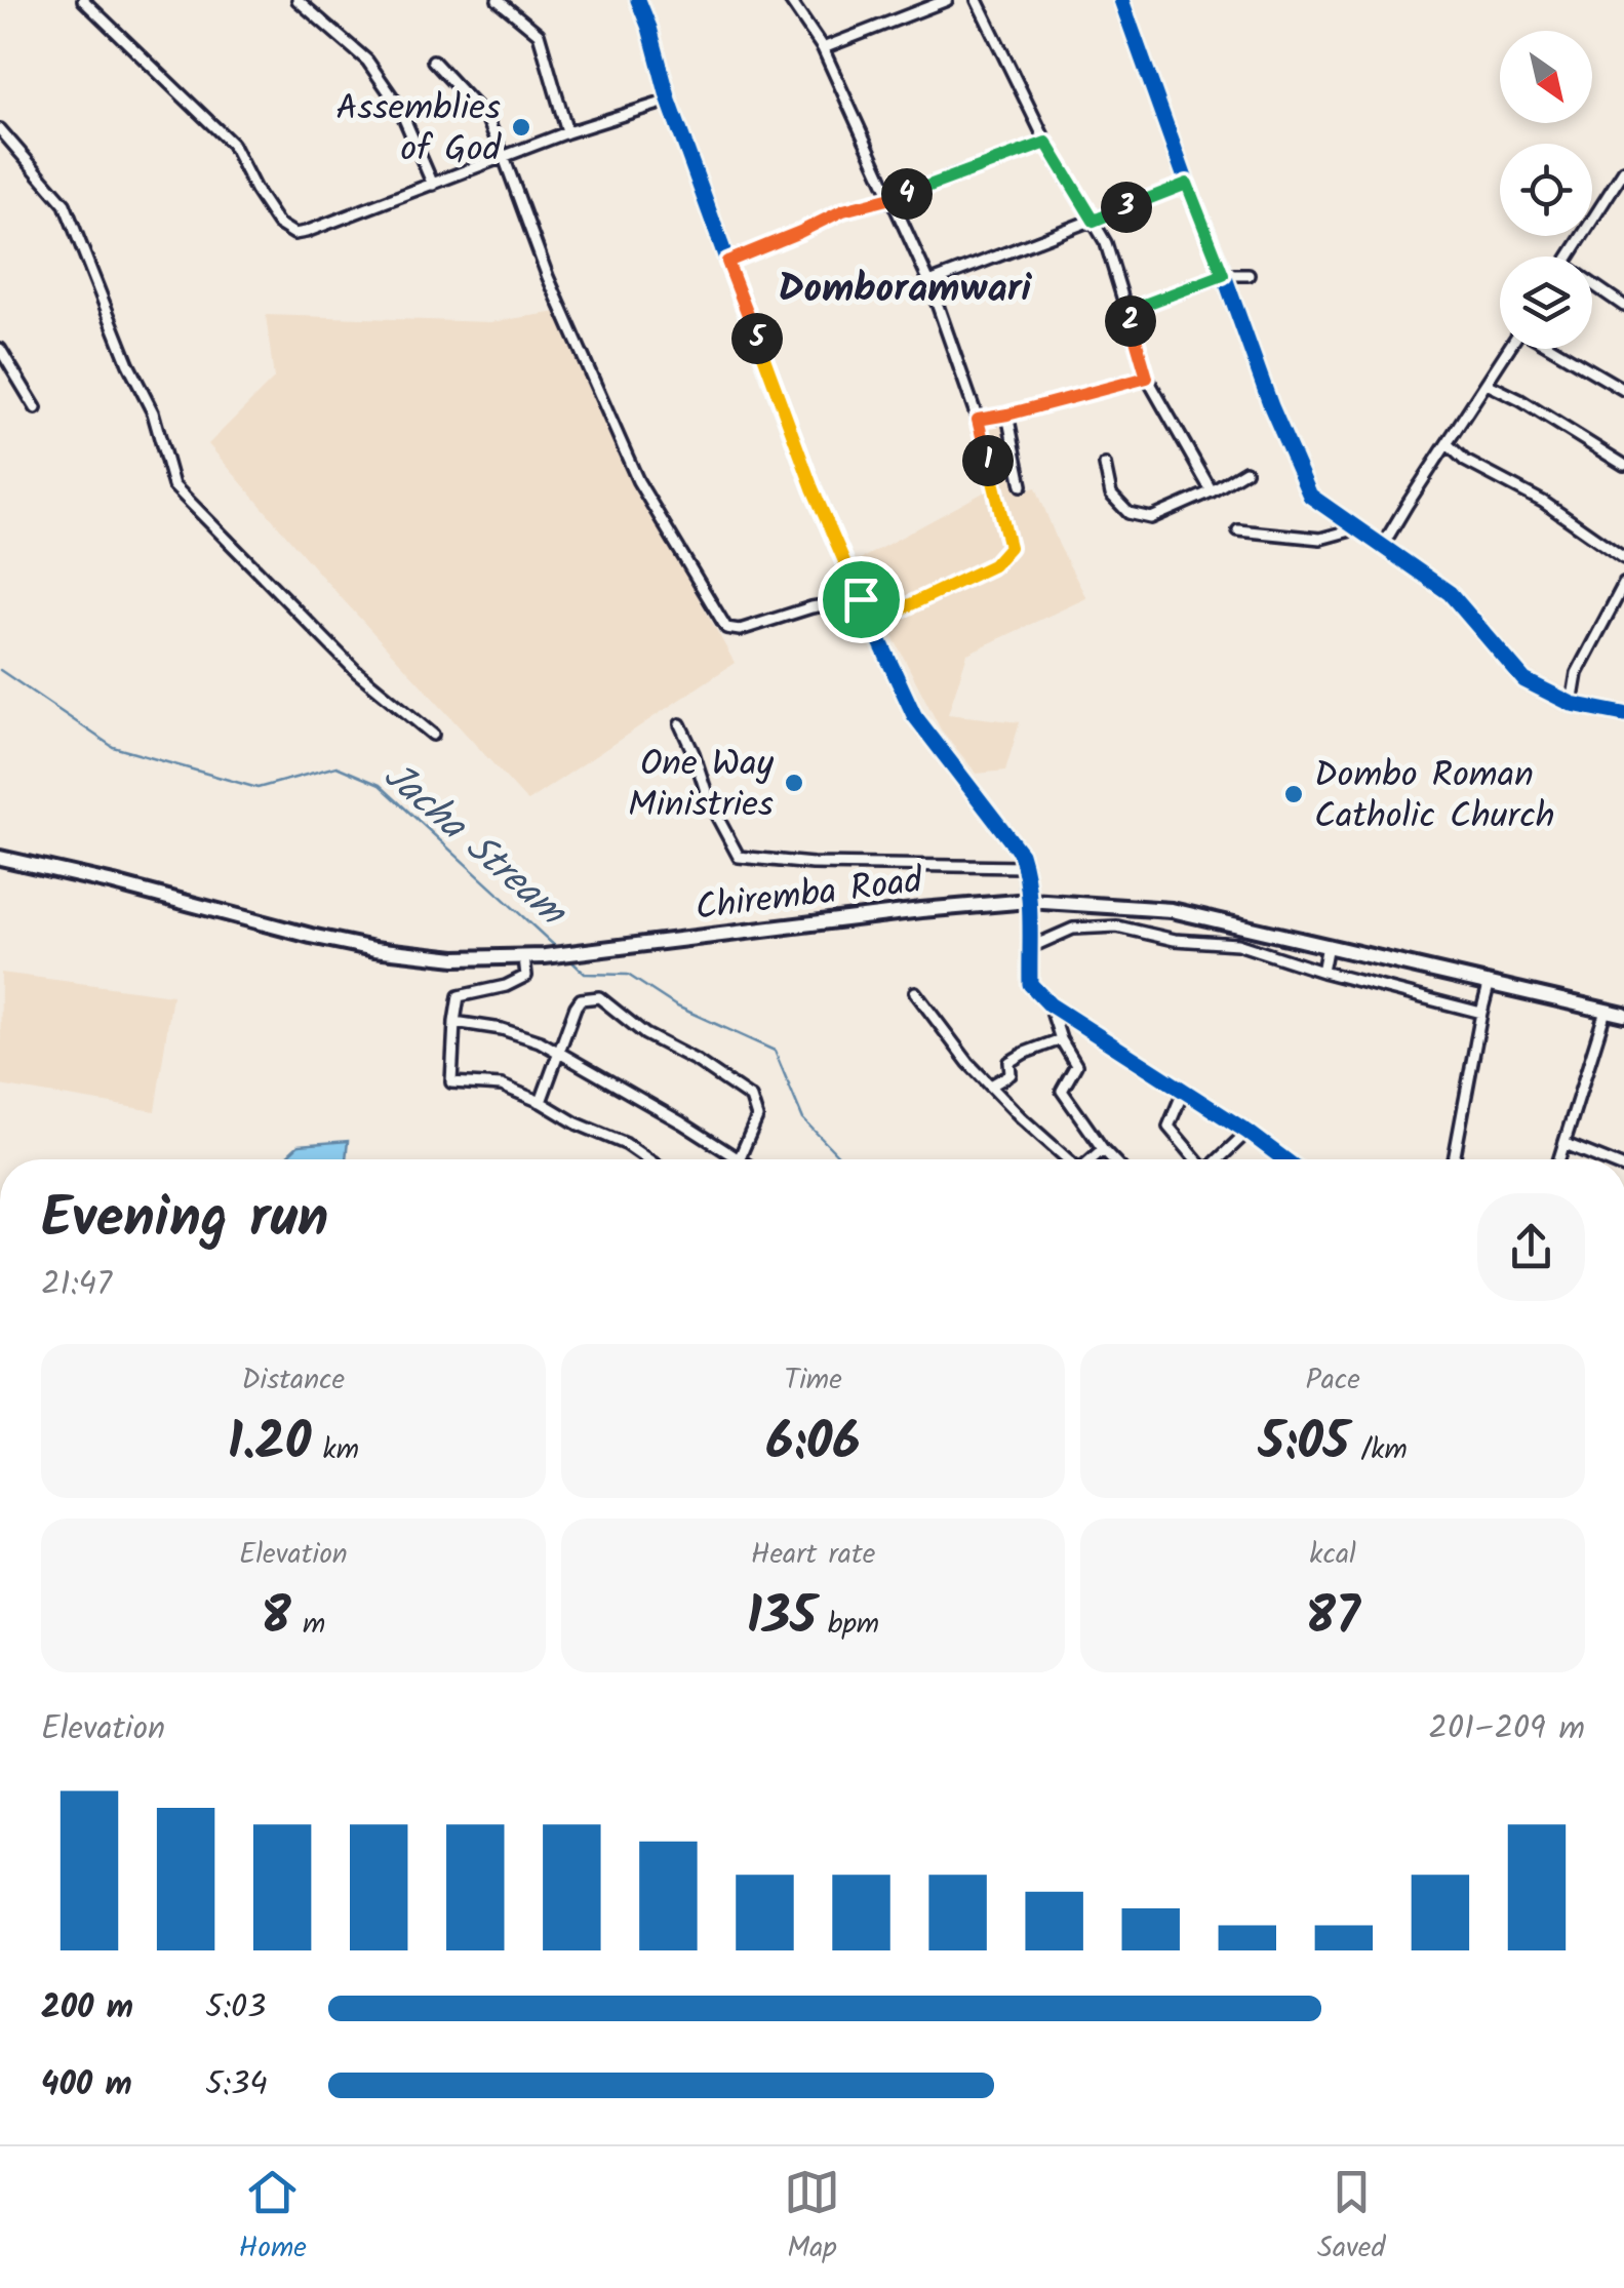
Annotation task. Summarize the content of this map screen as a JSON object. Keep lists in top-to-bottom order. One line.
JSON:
{"streets":{"main road":["Chiremba Road"]},"districts":["Domboramwari"],"water":["Jacha Stream"],"places":["Assemblies of God","One Way Ministries","Dombo Roman Catholic Church"],"north":"bottom right","page":{"pins":["4","3","2","5","1"],"heading":["Evening run","21:47"],"stats":[["Distance","1.20 km"],["Time","6:06"],["Pace","5:05 /km"],["Elevation","8 m"],["Heart rate","135 bpm"],["kcal","87"]],"chart":["Elevation","201–209 m"],"list":[{"name":"200 m","note":"5:03"},{"name":"400 m","note":"5:34"}],"tabs":["Home","Map","Saved"]}}
